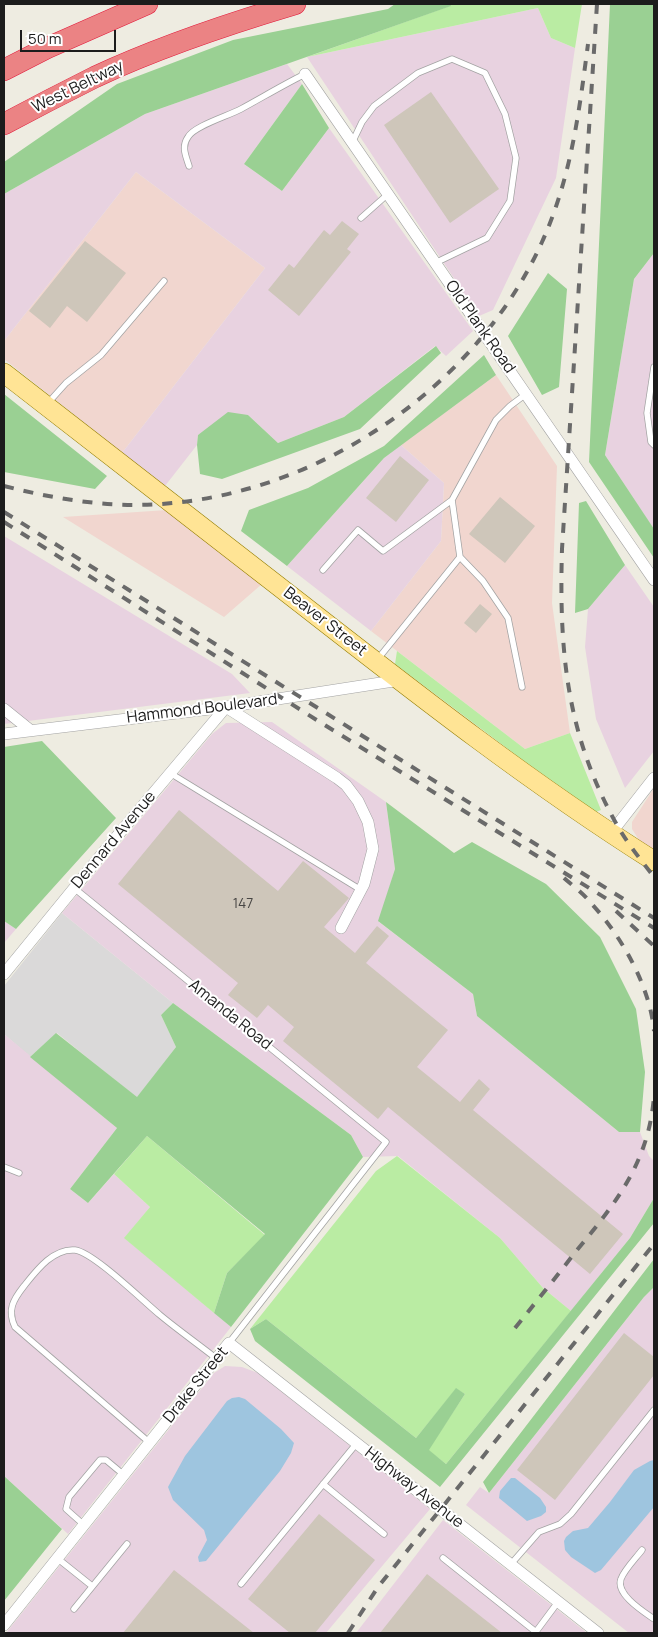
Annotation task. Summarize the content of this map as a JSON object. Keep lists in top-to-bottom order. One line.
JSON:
{"streets":{"highway":["West Beltway"],"main road":["Beaver Street"],"street":["Old Plank Road","Hammond Boulevard","Dennard Avenue","Drake Street","Highway Avenue"],"lane":["Amanda Road"]},"crossings":[["Beaver Street","Hammond Boulevard"],["Hammond Boulevard","Dennard Avenue"],["Dennard Avenue","Amanda Road"],["Amanda Road","Drake Street"],["Drake Street","Highway Avenue"]],"house_numbers":["147"],"scale_bar":"50 m"}
